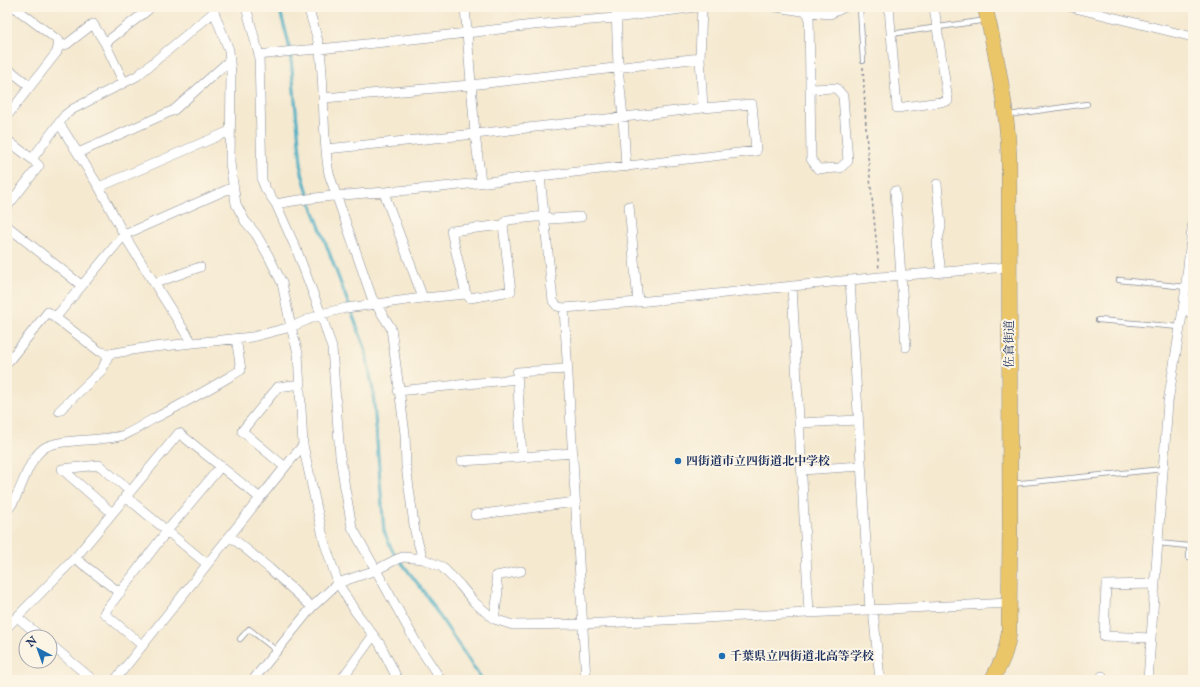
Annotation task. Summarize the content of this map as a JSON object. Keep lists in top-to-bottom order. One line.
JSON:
{"streets":{"main road":["佐倉街道"]},"places":["四街道市立四街道北中学校","千葉県立四街道北高等学校"],"north":"top left"}
